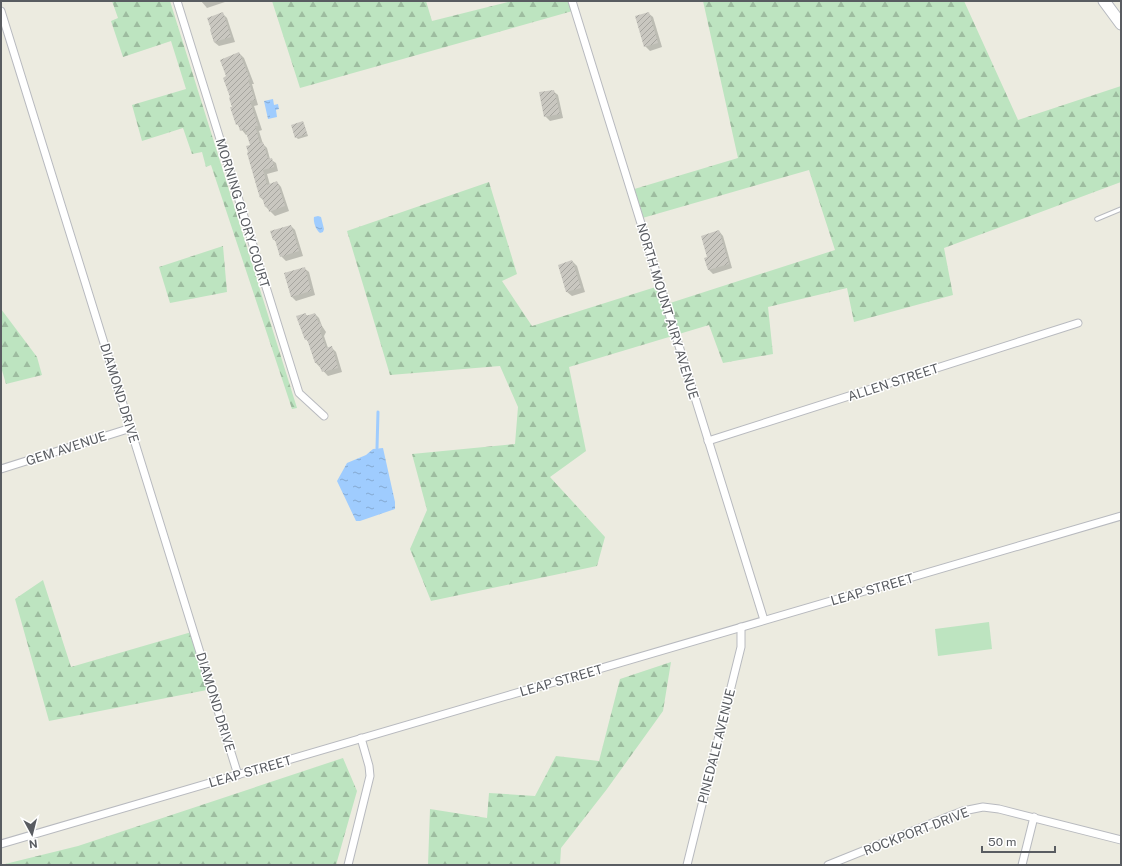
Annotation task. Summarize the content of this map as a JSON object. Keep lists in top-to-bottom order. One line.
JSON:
{"streets":{"street":["MORNING GLORY COURT","NORTH MOUNT AIRY AVENUE","ALLEN STREET","DIAMOND DRIVE","GEM AVENUE","LEAP STREET","PINEDALE AVENUE","ROCKPORT DRIVE"]},"crossings":[["NORTH MOUNT AIRY AVENUE","ALLEN STREET"],["NORTH MOUNT AIRY AVENUE","LEAP STREET"],["DIAMOND DRIVE","GEM AVENUE"],["DIAMOND DRIVE","LEAP STREET"],["LEAP STREET","PINEDALE AVENUE"]],"scale_bar":"50 m","north":"bottom"}
